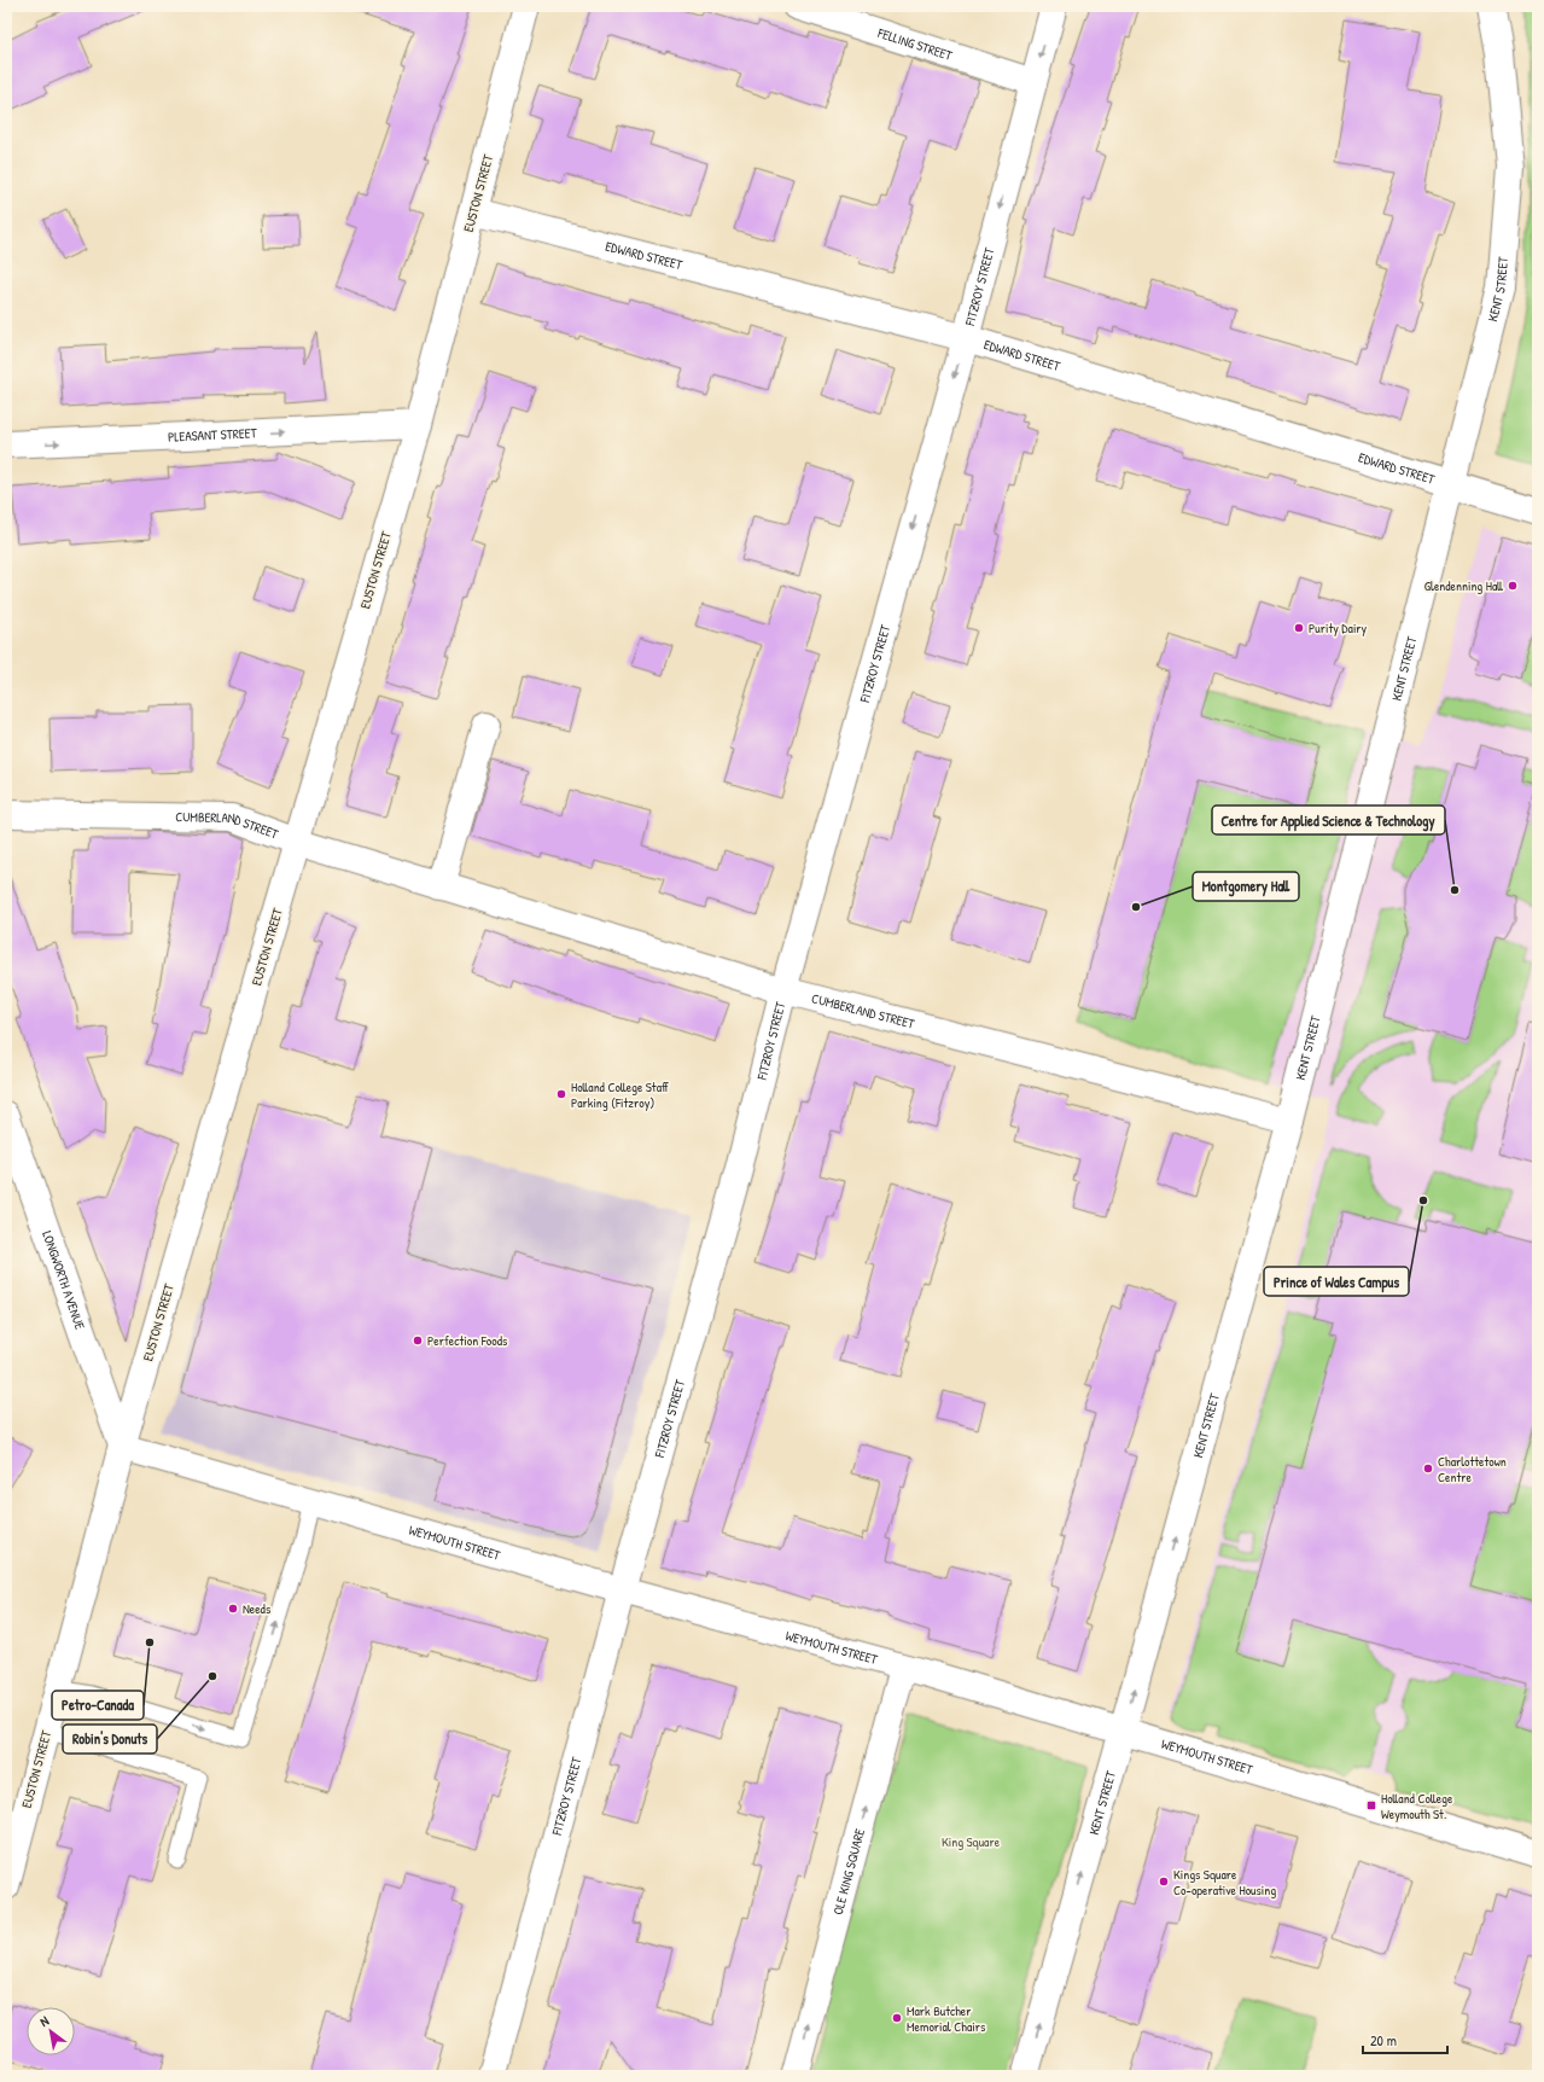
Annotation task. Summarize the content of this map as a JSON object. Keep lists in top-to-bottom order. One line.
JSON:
{"streets":{"street":["FELLING STREET","EUSTON STREET","EDWARD STREET","FITZROY STREET","KENT STREET","PLEASANT STREET","CUMBERLAND STREET","LONGWORTH AVENUE","WEYMOUTH STREET","OLE KING SQUARE"]},"crossings":[["FELLING STREET","FITZROY STREET"],["EUSTON STREET","EDWARD STREET"],["EUSTON STREET","PLEASANT STREET"],["EUSTON STREET","CUMBERLAND STREET"],["EUSTON STREET","LONGWORTH AVENUE"],["EUSTON STREET","WEYMOUTH STREET"],["EDWARD STREET","FITZROY STREET"],["EDWARD STREET","KENT STREET"],["FITZROY STREET","CUMBERLAND STREET"],["FITZROY STREET","WEYMOUTH STREET"],["KENT STREET","CUMBERLAND STREET"],["KENT STREET","WEYMOUTH STREET"],["LONGWORTH AVENUE","WEYMOUTH STREET"],["WEYMOUTH STREET","OLE KING SQUARE"]],"one_way":["FITZROY STREET","KENT STREET","PLEASANT STREET","OLE KING SQUARE"],"parks":["King Square"],"places":{"other":["Glendenning Hall","Purity Dairy","Centre for Applied Science & Technology","Montgomery Hall","Holland College Staff Parking (Fitzroy)","Prince of Wales Campus","Perfection Foods","Charlottetown Centre","Needs","Petro-Canada","Robin's Donuts","Kings Square Co-operative Housing","Mark Butcher Memorial Chairs"],"transit":["Holland College Weymouth St."]},"scale_bar":"20 m","north":"top left"}
